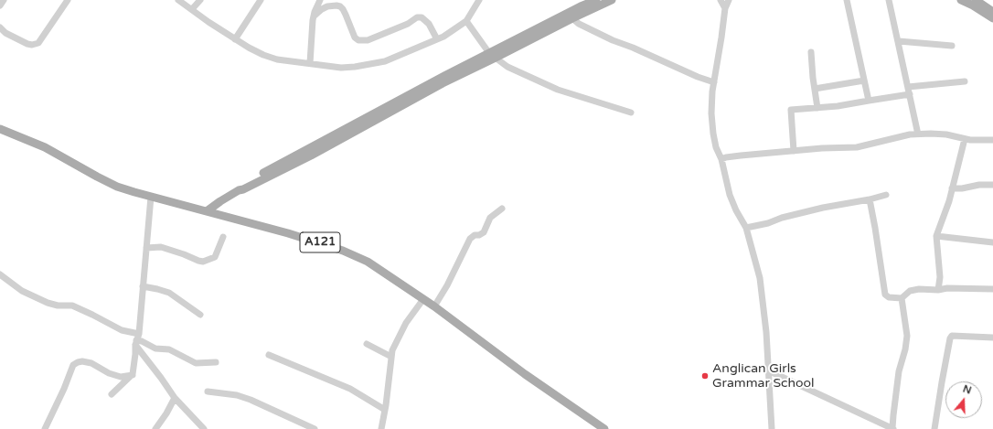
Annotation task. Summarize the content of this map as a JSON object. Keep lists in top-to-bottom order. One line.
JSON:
{"streets":{"main road":["A121"]},"places":["Anglican Girls Grammar School"],"north":"top"}
